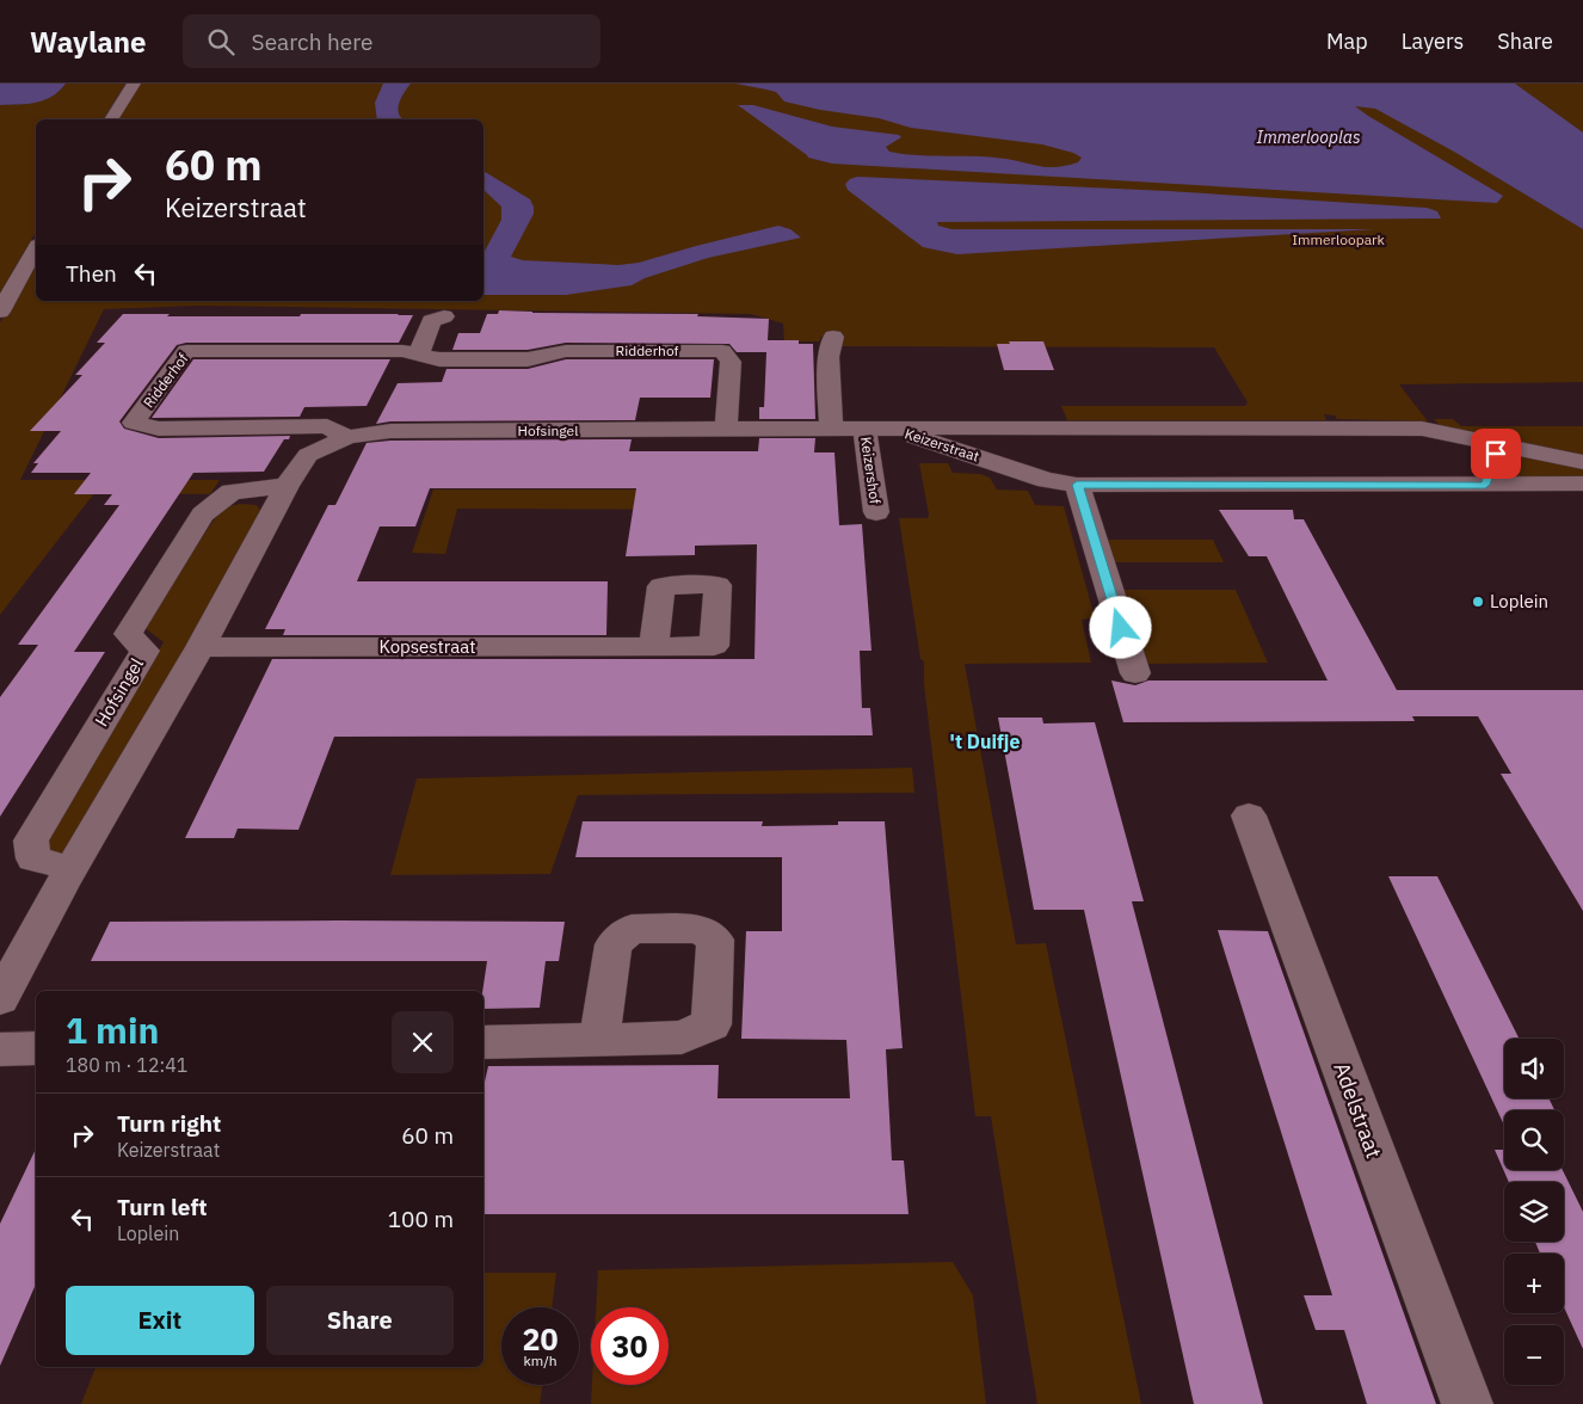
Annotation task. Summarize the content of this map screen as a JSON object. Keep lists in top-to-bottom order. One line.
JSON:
{"streets":{"street":["Ridderhof","Hofsingel","Keizerstraat","Keizershof","Kopsestraat","Adelstraat"]},"crossings":[["Ridderhof","Hofsingel"],["Hofsingel","Keizerstraat"],["Hofsingel","Keizershof"],["Hofsingel","Kopsestraat"],["Keizerstraat","Keizershof"]],"districts":["'t Duifje"],"water":["Immerlooplas"],"parks":["Immerloopark"],"places":["Loplein"],"page":{"header":"Waylane","search":"Search here","nav":["Map","Layers","Share"],"turn":["60 m","Keizerstraat"],"then":"Then","heading":["1 min","180 m · 12:41"],"map_buttons":["+","−"],"list":[{"name":"Turn right","note":"Keizerstraat","value":"60 m"},{"name":"Turn left","note":"Loplein","value":"100 m"}],"buttons":["Exit","Share"],"speed":"20 km/h","limit":"30"}}
